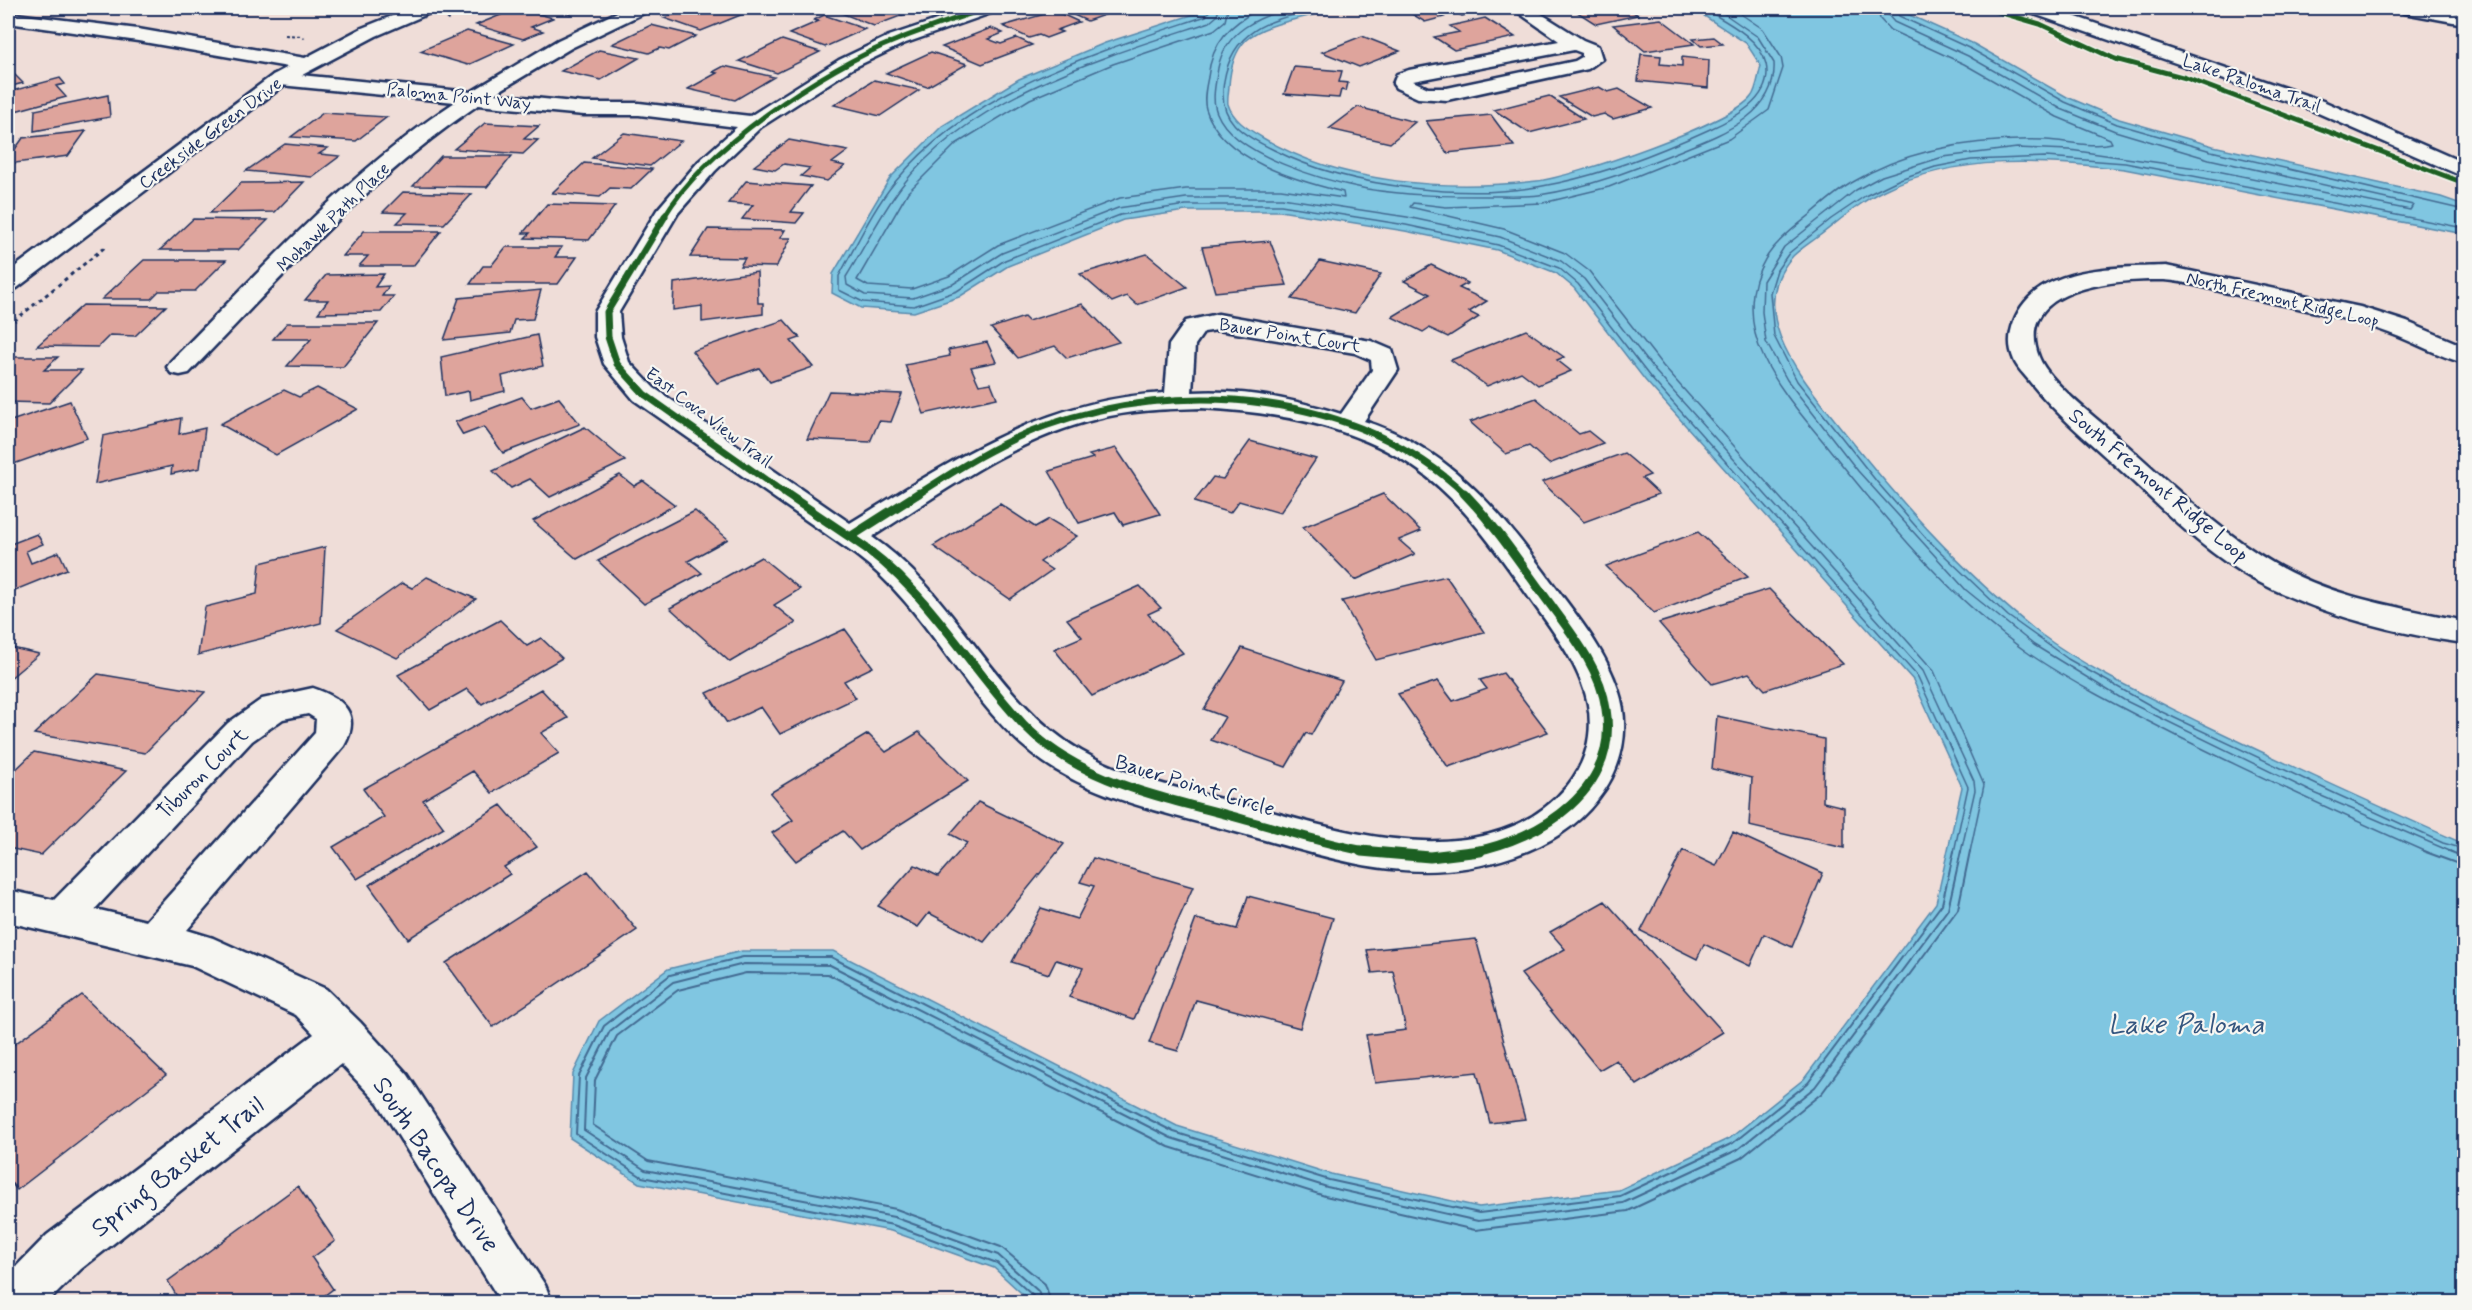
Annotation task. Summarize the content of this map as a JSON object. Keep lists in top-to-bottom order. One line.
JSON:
{"streets":{"street":["Lake Paloma Trail","Paloma Point Way","Creekside Green Drive","Mohawk Path Place","North Fremont Ridge Loop","Bauer Point Court","East Cove View Trail","South Fremont Ridge Loop","Tiburon Court","Bauer Point Circle","South Bacopa Drive","Spring Basket Trail"]},"crossings":[["Paloma Point Way","Creekside Green Drive"],["Paloma Point Way","Mohawk Path Place"],["Paloma Point Way","East Cove View Trail"],["North Fremont Ridge Loop","South Fremont Ridge Loop"],["Bauer Point Court","Bauer Point Circle"],["East Cove View Trail","Bauer Point Circle"],["Tiburon Court","South Bacopa Drive"],["South Bacopa Drive","Spring Basket Trail"]],"water":["Lake Paloma"]}
